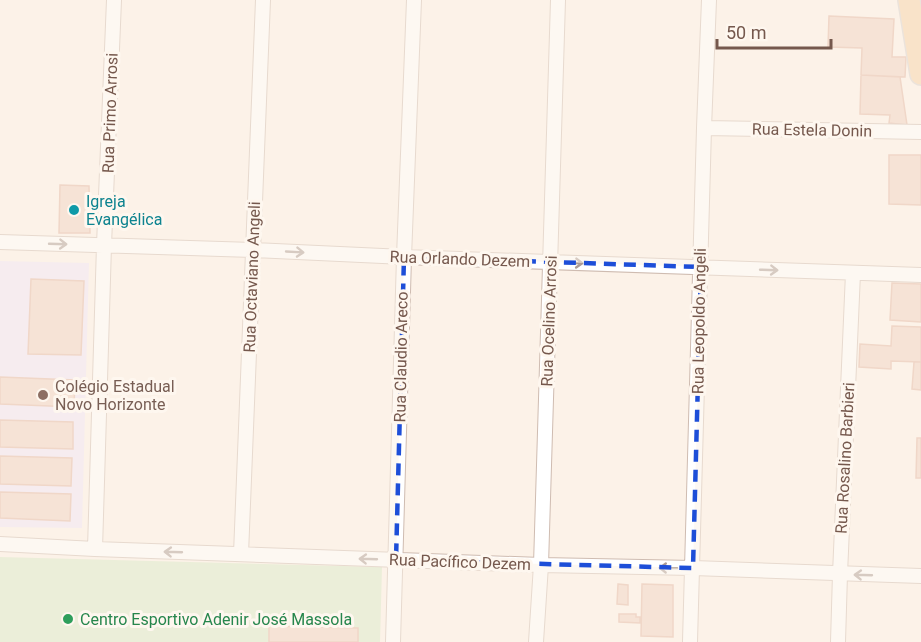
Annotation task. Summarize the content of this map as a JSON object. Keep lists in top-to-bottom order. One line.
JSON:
{"streets":{"street":["Rua Primo Arrosi","Rua Estela Donin","Rua Orlando Dezem","Rua Octaviano Angeli","Rua Ocelino Arrosi","Rua Leopoldo Angeli","Rua Claudio Areco","Rua Rosalino Barbieri","Rua Pacífico Dezem"]},"crossings":[["Rua Primo Arrosi","Rua Orlando Dezem"],["Rua Primo Arrosi","Rua Pacífico Dezem"],["Rua Estela Donin","Rua Leopoldo Angeli"],["Rua Orlando Dezem","Rua Octaviano Angeli"],["Rua Orlando Dezem","Rua Ocelino Arrosi"],["Rua Orlando Dezem","Rua Leopoldo Angeli"],["Rua Orlando Dezem","Rua Claudio Areco"],["Rua Orlando Dezem","Rua Rosalino Barbieri"],["Rua Octaviano Angeli","Rua Pacífico Dezem"],["Rua Ocelino Arrosi","Rua Pacífico Dezem"],["Rua Leopoldo Angeli","Rua Pacífico Dezem"],["Rua Claudio Areco","Rua Pacífico Dezem"],["Rua Rosalino Barbieri","Rua Pacífico Dezem"]],"one_way":["Rua Orlando Dezem","Rua Pacífico Dezem"],"places":["Igreja Evangélica","Colégio Estadual Novo Horizonte","Centro Esportivo Adenir José Massola"],"scale_bar":"50 m"}
